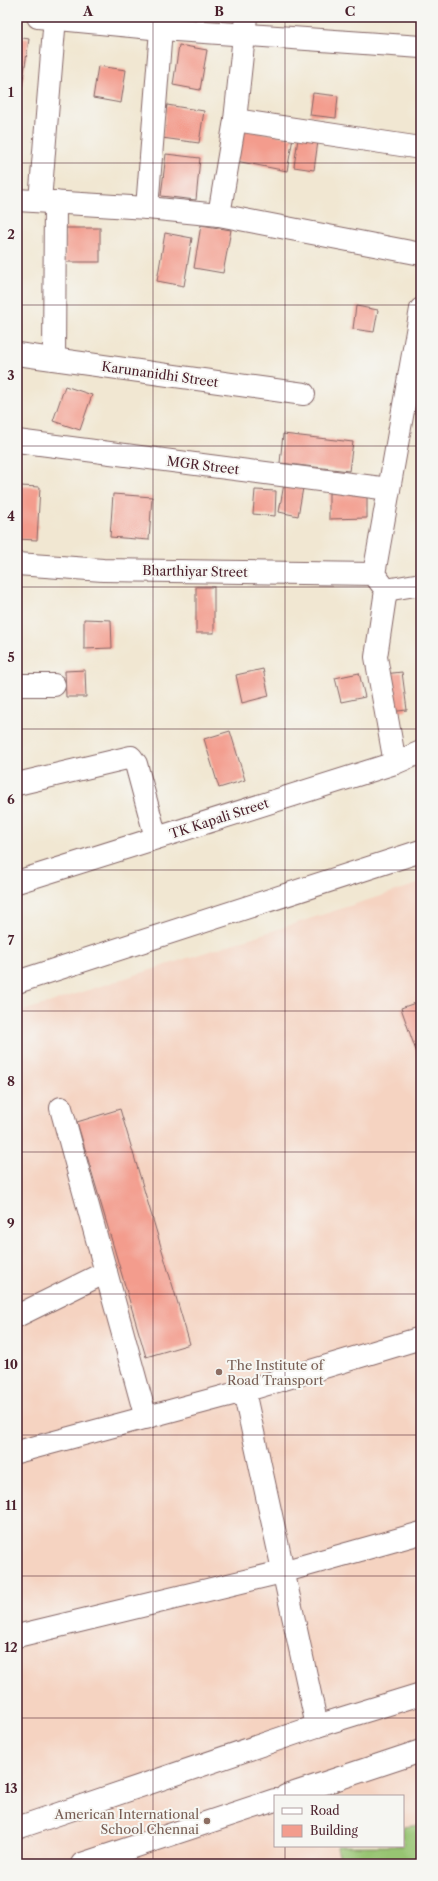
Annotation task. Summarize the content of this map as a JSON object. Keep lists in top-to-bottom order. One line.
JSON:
{"streets":{"street":["Karunanidhi Street","MGR Street","Bharthiyar Street","TK Kapali Street"]},"places":["The Institute of Road Transport","American International School Chennai"],"legend":["Road","Building"],"grid":{"columns":["A","B","C"],"rows":["1","2","3","4","5","6","7","8","9","10","11","12","13"]}}
